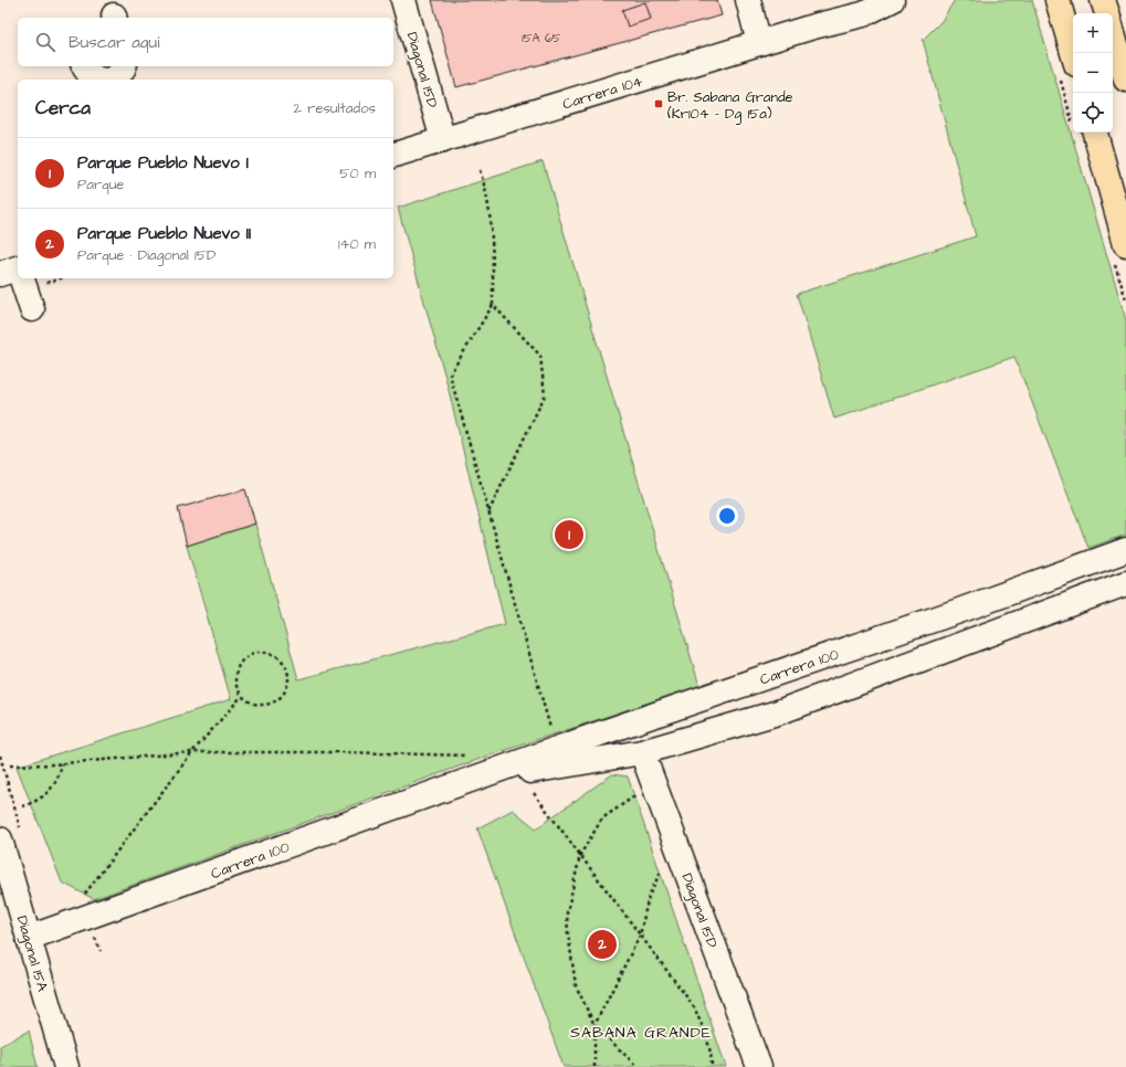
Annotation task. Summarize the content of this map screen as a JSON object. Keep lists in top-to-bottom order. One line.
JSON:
{"streets":{"street":["Diagonal 15D","Carrera 104","Carrera 100","Diagonal 15A"]},"crossings":[["Diagonal 15D","Carrera 104"],["Diagonal 15D","Carrera 100"],["Carrera 100","Diagonal 15A"]],"districts":["SABANA GRANDE"],"places":{"transit":["Br. Sabana Grande (Kr104 - Dg 15a)"]},"house_numbers":["15A 65"],"page":{"map_buttons":["+","−"],"search":"Buscar aquí","heading":["Cerca","2 resultados"],"list":[{"mark":"1","name":"Parque Pueblo Nuevo I","note":"Parque","value":"50 m"},{"mark":"2","name":"Parque Pueblo Nuevo II","note":"Parque · Diagonal 15D","value":"140 m"}],"pins":["1","2"]}}
